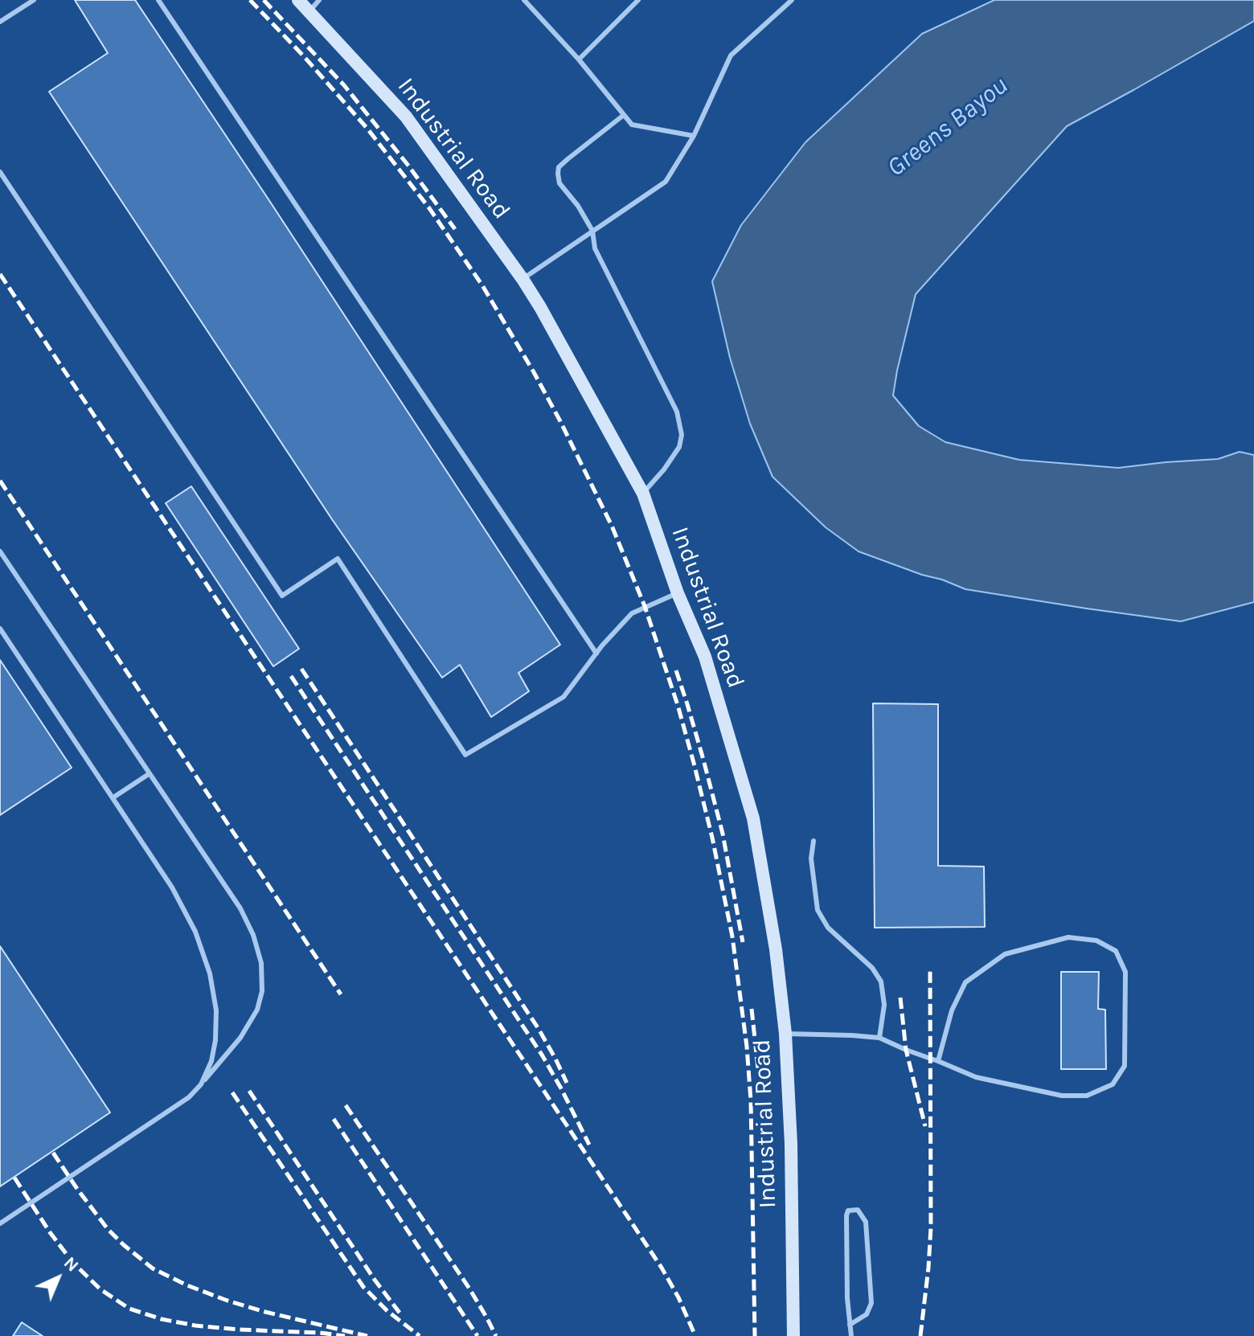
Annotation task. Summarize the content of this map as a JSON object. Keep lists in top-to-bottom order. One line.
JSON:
{"streets":{"street":["Industrial Road"]},"water":["Greens Bayou"],"north":"top right"}
